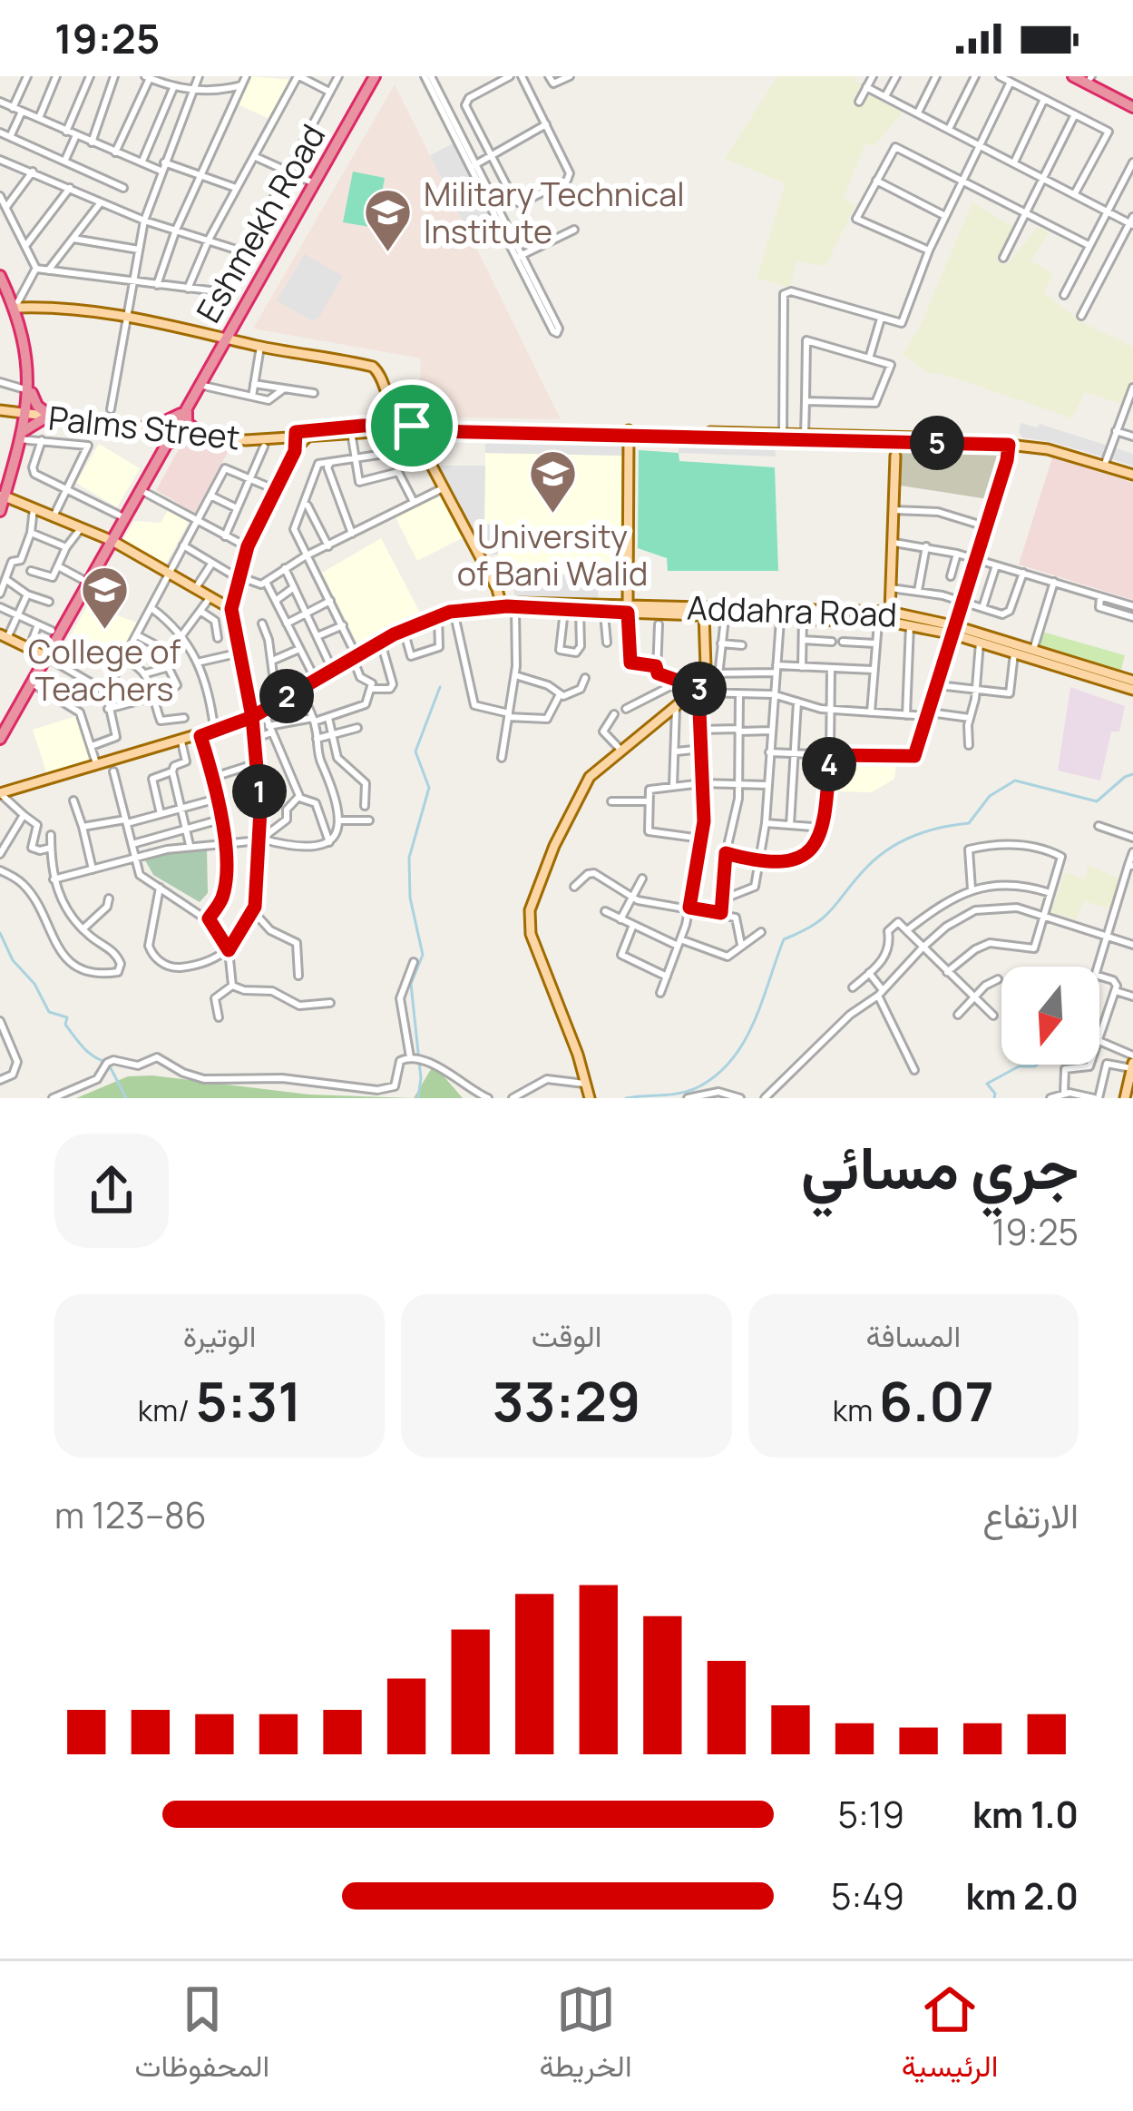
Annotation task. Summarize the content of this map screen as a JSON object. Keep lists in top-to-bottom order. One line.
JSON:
{"streets":{"highway":["Eshmekh Road"],"main road":["Palms Street","Addahra Road"]},"crossings":[["Eshmekh Road","Palms Street"]],"places":{"school or university":["Military Technical Institute","University of Bani Walid","College of Teachers"]},"north":"bottom","page":{"status":"19:25","pins":["5","3","2","4","1"],"heading":["جري مسائي","19:25"],"stats":[["المسافة","6.07 km"],["الوقت","33:29"],["الوتيرة","5:31 /km"]],"chart":["الارتفاع","86–123 m"],"list":[{"name":"1.0 km","note":"5:19"},{"name":"2.0 km","note":"5:49"}],"tabs":["الرئيسية","الخريطة","المحفوظات"]}}
